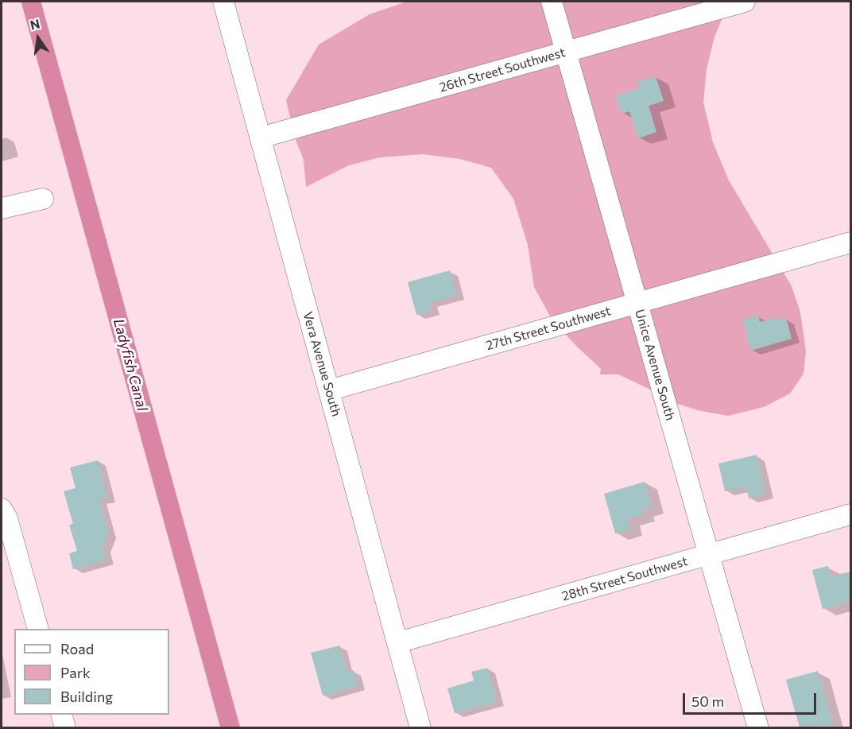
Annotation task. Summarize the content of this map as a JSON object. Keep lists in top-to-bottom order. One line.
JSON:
{"streets":{"street":["26th Street Southwest","27th Street Southwest","Vera Avenue South","Unice Avenue South","28th Street Southwest"]},"crossings":[["26th Street Southwest","Vera Avenue South"],["26th Street Southwest","Unice Avenue South"],["27th Street Southwest","Vera Avenue South"],["27th Street Southwest","Unice Avenue South"],["Vera Avenue South","28th Street Southwest"],["Unice Avenue South","28th Street Southwest"]],"water":["Ladyfish Canal"],"legend":["Road","Park","Building"],"scale_bar":"50 m","north":"top"}
